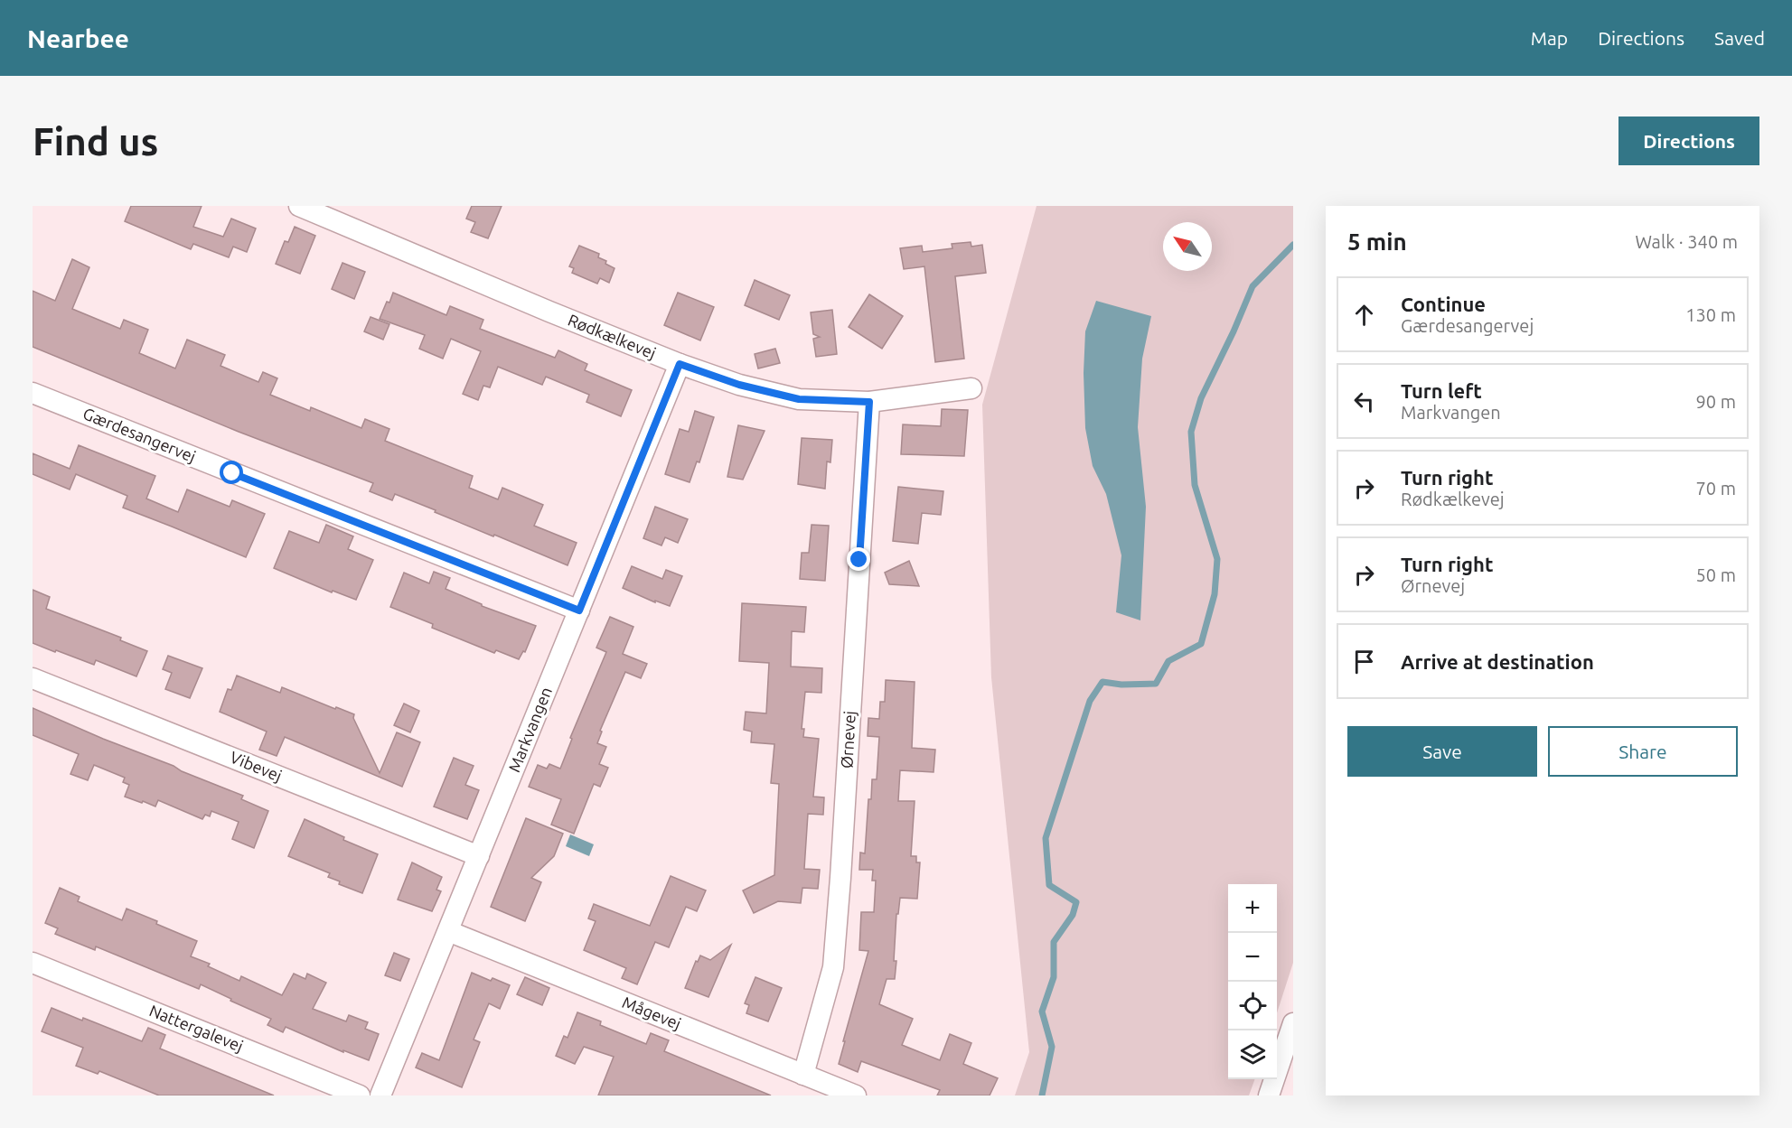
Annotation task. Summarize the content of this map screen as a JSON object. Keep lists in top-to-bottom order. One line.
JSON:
{"streets":{"street":["Rødkælkevej","Gærdesangervej","Markvangen","Ørnevej","Vibevej","Mågevej","Nattergalevej"]},"crossings":[["Rødkælkevej","Markvangen"],["Rødkælkevej","Ørnevej"],["Gærdesangervej","Markvangen"],["Markvangen","Vibevej"],["Markvangen","Mågevej"],["Ørnevej","Mågevej"]],"north":"top left","page":{"header":"Nearbee","nav":["Map","Directions","Saved"],"buttons":["Directions",["Save","Share"]],"title":"Find us","heading":["5 min","Walk · 340 m"],"list":[["Continue","Gærdesangervej","130 m"],["Turn left","Markvangen","90 m"],["Turn right","Rødkælkevej","70 m"],["Turn right","Ørnevej","50 m"],"Arrive at destination"],"map_buttons":["+","−"]}}
